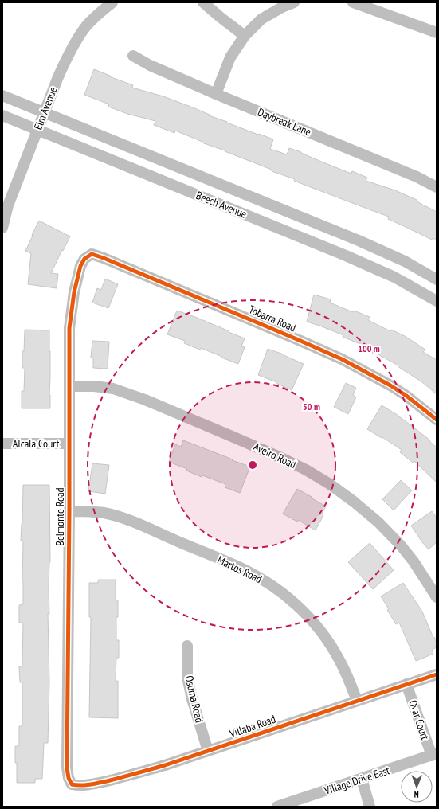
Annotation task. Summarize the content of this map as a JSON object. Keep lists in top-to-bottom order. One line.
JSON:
{"streets":{"street":["Elm Avenue","Daybreak Lane","Beech Avenue","Tobarra Road","Alcala Court","Aveiro Road","Belmonte Road","Martos Road","Osuma Road","Ovar Court","Villaba Road","Village Drive East"]},"crossings":[["Elm Avenue","Beech Avenue"],["Tobarra Road","Belmonte Road"],["Alcala Court","Belmonte Road"],["Aveiro Road","Belmonte Road"],["Belmonte Road","Martos Road"],["Belmonte Road","Villaba Road"],["Martos Road","Villaba Road"],["Osuma Road","Villaba Road"],["Ovar Court","Villaba Road"],["Ovar Court","Village Drive East"]],"north":"bottom","rings":["100 m","50 m"]}
